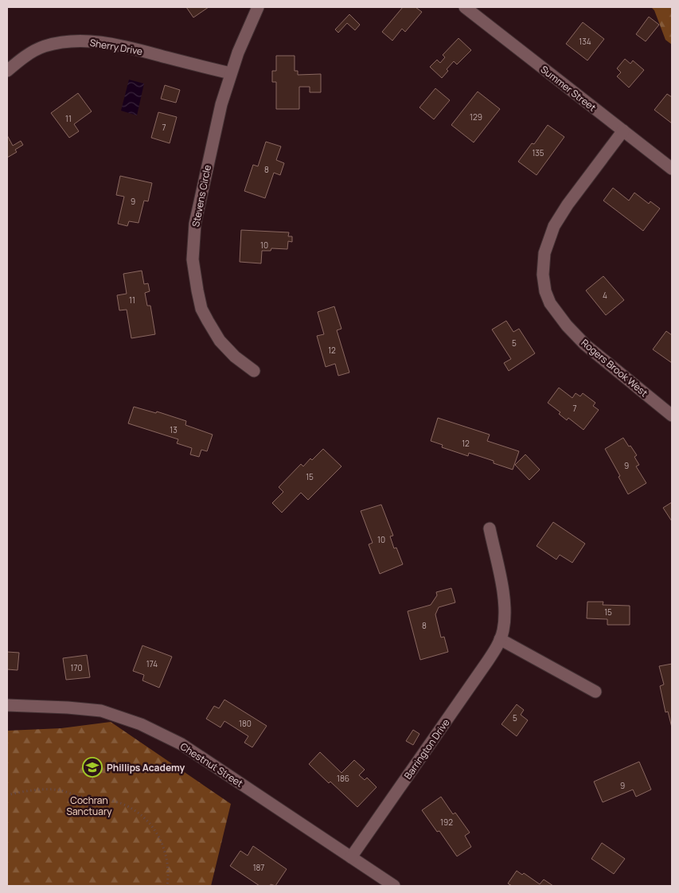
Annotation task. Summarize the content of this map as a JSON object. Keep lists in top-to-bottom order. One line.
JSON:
{"streets":{"street":["Sherry Drive","Summer Street","Stevens Circle","Rogers Brook West","Barrington Drive","Chestnut Street"]},"crossings":[["Sherry Drive","Stevens Circle"],["Summer Street","Rogers Brook West"],["Barrington Drive","Chestnut Street"]],"parks":["Cochran Sanctuary"],"places":{"school or university":["Phillips Academy"]},"house_numbers":["134","129","11","7","135","8","9","10","4","11","5","12","7","13","12","9","15","10","15","8","174","170","5","180","186","9","192","187"]}
